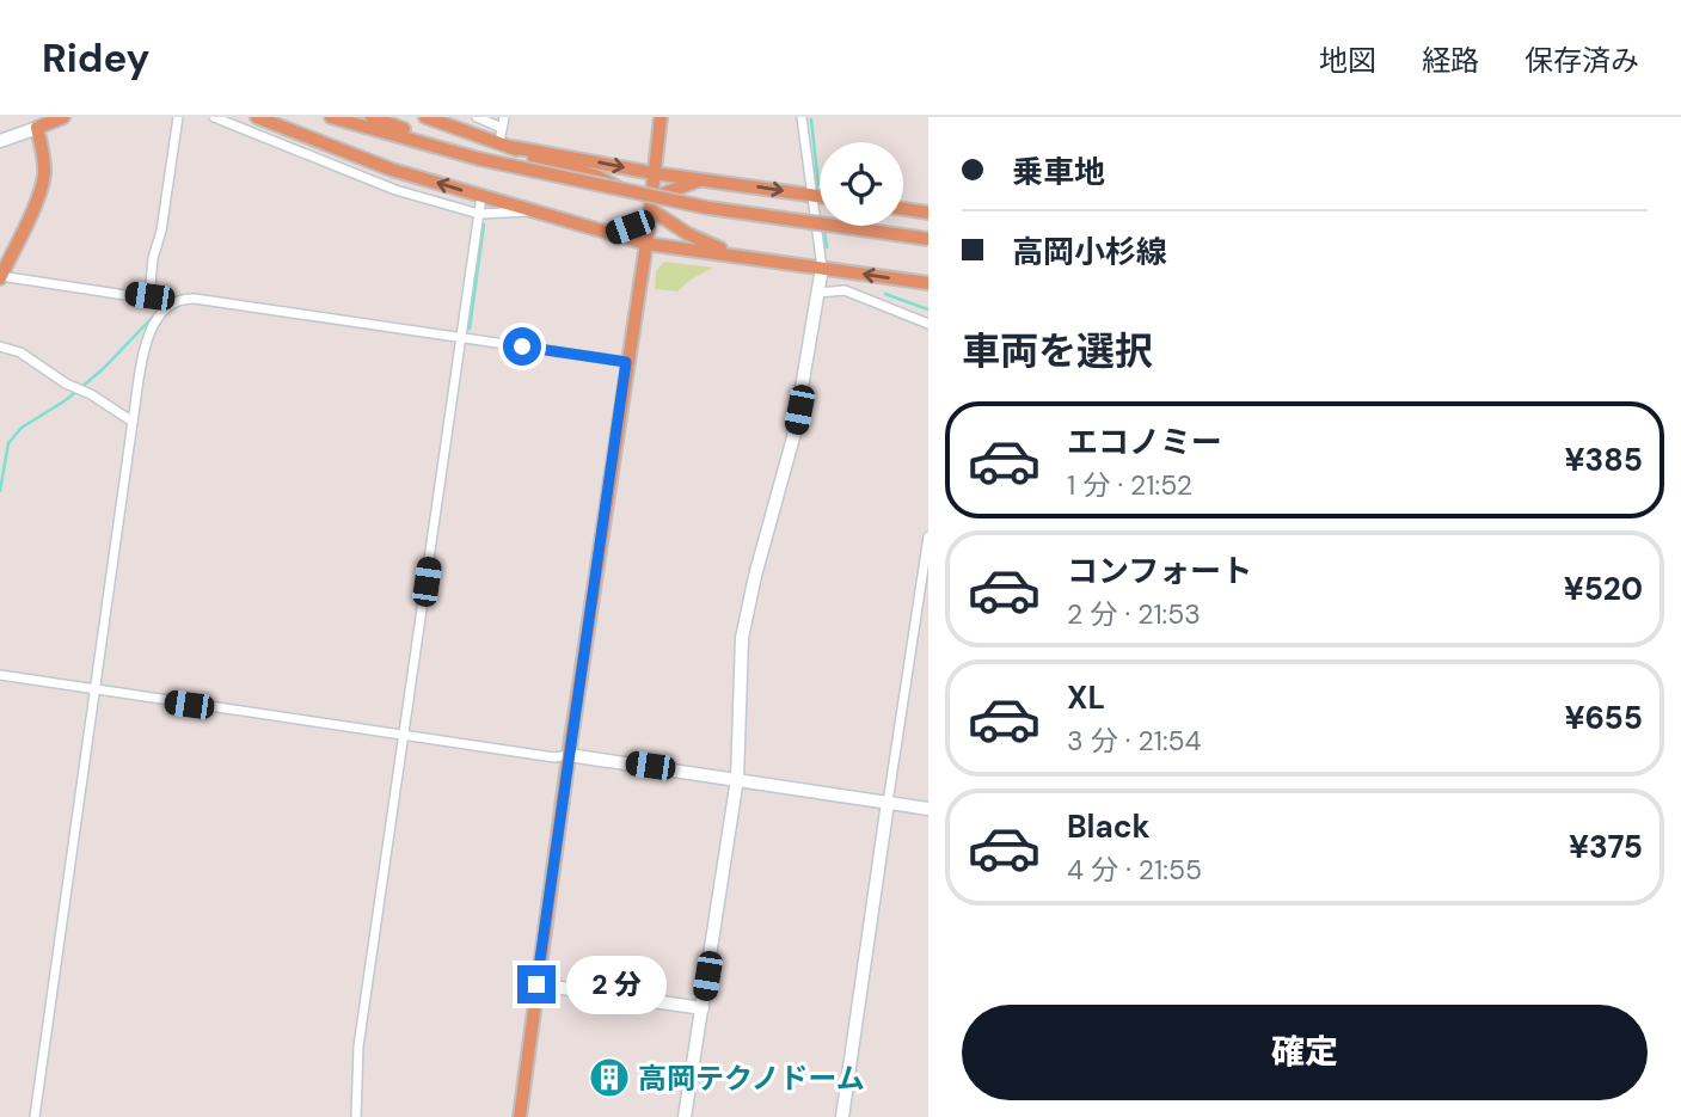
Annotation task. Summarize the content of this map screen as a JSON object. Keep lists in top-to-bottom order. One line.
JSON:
{"places":{"building":["高岡テクノドーム"]},"page":{"header":"Ridey","nav":["地図","経路","保存済み"],"banner":["乗車地","高岡小杉線"],"heading":"車両を選択","list":[{"name":"エコノミー","note":"1 分 · 21:52","value":"¥385"},{"name":"コンフォート","note":"2 分 · 21:53","value":"¥520"},{"name":"XL","note":"3 分 · 21:54","value":"¥655"},{"name":"Black","note":"4 分 · 21:55","value":"¥375"}],"bubble":"2 分","buttons":"確定"}}
